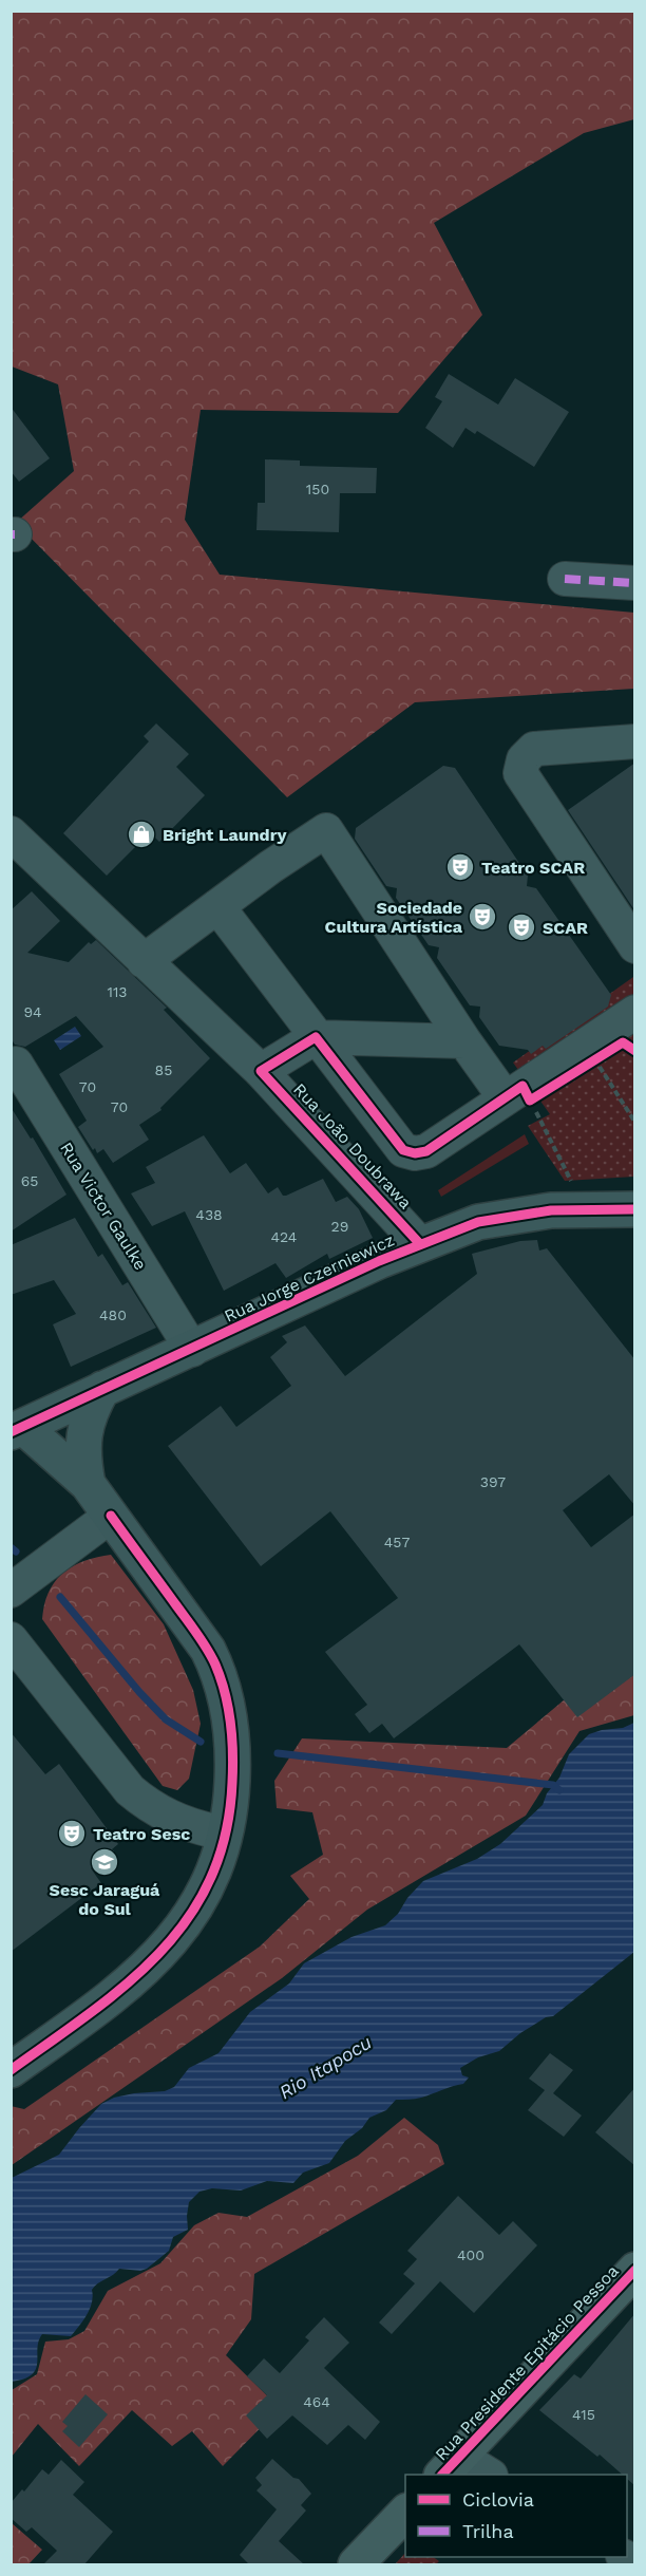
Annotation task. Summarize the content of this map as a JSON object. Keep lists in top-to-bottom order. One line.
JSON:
{"streets":{"highway":["Rua Presidente Epitácio Pessoa"],"main road":["Rua Jorge Czerniewicz"],"street":["Rua João Doubrawa","Rua Victor Gaulke"]},"crossings":[["Rua João Doubrawa","Rua Jorge Czerniewicz"],["Rua Victor Gaulke","Rua Jorge Czerniewicz"]],"water":["Rio Itapocu"],"places":{"shop":["Bright Laundry"],"theatre":["Teatro SCAR","Sociedade Cultura Artística","SCAR","Teatro Sesc"],"school or university":["Sesc Jaraguá do Sul"]},"house_numbers":["150","113","94","85","70","70","65","438","29","424","480","397","457","400","464","415"],"legend":["Ciclovia","Trilha"]}
